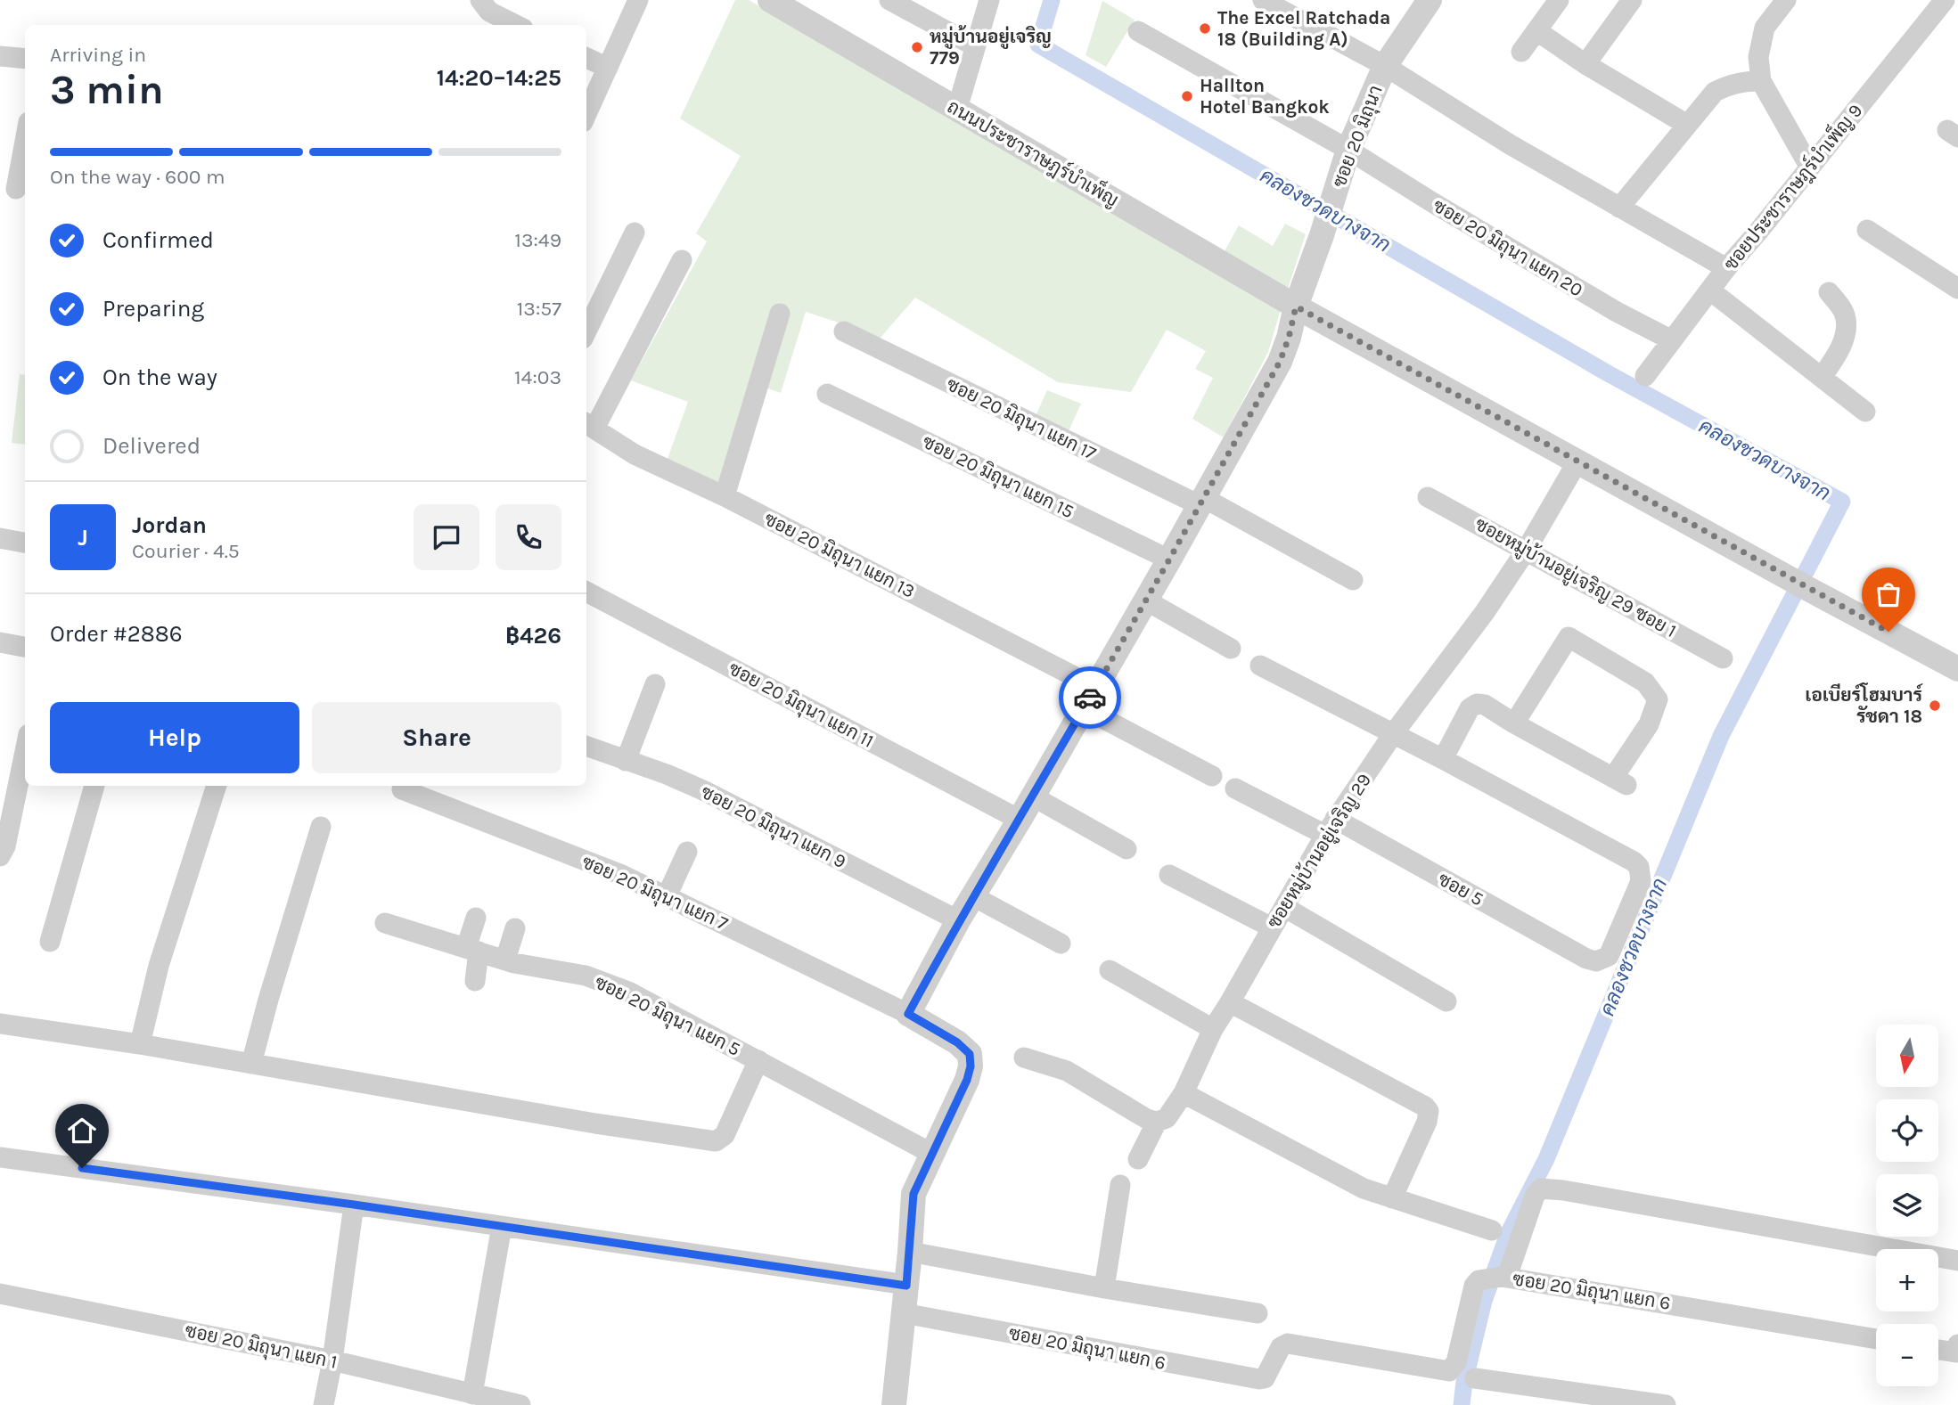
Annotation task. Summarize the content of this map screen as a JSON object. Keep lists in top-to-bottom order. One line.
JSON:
{"streets":{"street":["ซอย 20 มิถุนา","ถนนประชาราษฎร์บำเพ็ญ","ซอยประชาราษฎร์บำเพ็ญ 9","ซอย 20 มิถุนา แยก 20","ซอย 20 มิถุนา แยก 17","ซอย 20 มิถุนา แยก 15","ซอย 20 มิถุนา แยก 13","ซอยหมู่บ้านอยู่เจริญ 29 ซอย 1","ซอย 20 มิถุนา แยก 11","ซอย 20 มิถุนา แยก 9","ซอยหมู่บ้านอยู่เจริญ 29","ซอย 5","ซอย 20 มิถุนา แยก 7","ซอย 20 มิถุนา แยก 5","ซอย 20 มิถุนา แยก 6","ซอย 20 มิถุนา แยก 1"]},"crossings":[["ซอย 20 มิถุนา","ถนนประชาราษฎร์บำเพ็ญ"],["ซอย 20 มิถุนา","ซอย 20 มิถุนา แยก 20"],["ซอย 20 มิถุนา","ซอย 20 มิถุนา แยก 17"],["ซอย 20 มิถุนา","ซอย 20 มิถุนา แยก 15"],["ซอย 20 มิถุนา","ซอย 20 มิถุนา แยก 13"],["ซอย 20 มิถุนา","ซอย 20 มิถุนา แยก 11"],["ซอย 20 มิถุนา","ซอย 20 มิถุนา แยก 9"],["ซอย 20 มิถุนา","ซอย 20 มิถุนา แยก 7"],["ถนนประชาราษฎร์บำเพ็ญ","ซอยหมู่บ้านอยู่เจริญ 29"],["ซอยประชาราษฎร์บำเพ็ญ 9","ซอย 20 มิถุนา แยก 20"],["ซอยหมู่บ้านอยู่เจริญ 29 ซอย 1","ซอยหมู่บ้านอยู่เจริญ 29"],["ซอยหมู่บ้านอยู่เจริญ 29","ซอย 5"]],"water":["คลองชวดบางจาก"],"places":["The Excel Ratchada 18 (Building A)","หมู่บ้านอยู่เจริญ 779","Hallton Hotel Bangkok","เอเบียร์โฮมบาร์ รัชดา 18"],"north":"bottom","page":{"heading":["3 min","Arriving in","14:20–14:25"],"panel":["Jordan","Courier · 4.5","Order #2886","฿426"],"bar":"On the way · 600 m","list":[["Confirmed","13:49"],["Preparing","13:57"],["On the way","14:03"],"Delivered"],"round":"J","buttons":["Help","Share"],"map_buttons":["+","−"]}}
